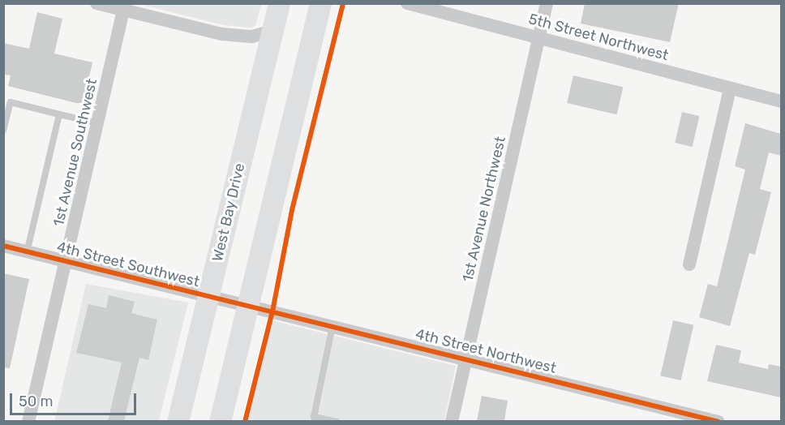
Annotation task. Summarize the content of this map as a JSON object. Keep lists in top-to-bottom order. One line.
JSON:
{"streets":{"main road":["West Bay Drive"],"street":["5th Street Northwest","1st Avenue Southwest","1st Avenue Northwest","4th Street Southwest","4th Street Northwest"]},"crossings":[["5th Street Northwest","1st Avenue Northwest"],["1st Avenue Southwest","4th Street Southwest"],["1st Avenue Northwest","4th Street Northwest"],["West Bay Drive","4th Street Southwest"],["4th Street Southwest","4th Street Northwest"]],"scale_bar":"50 m"}
